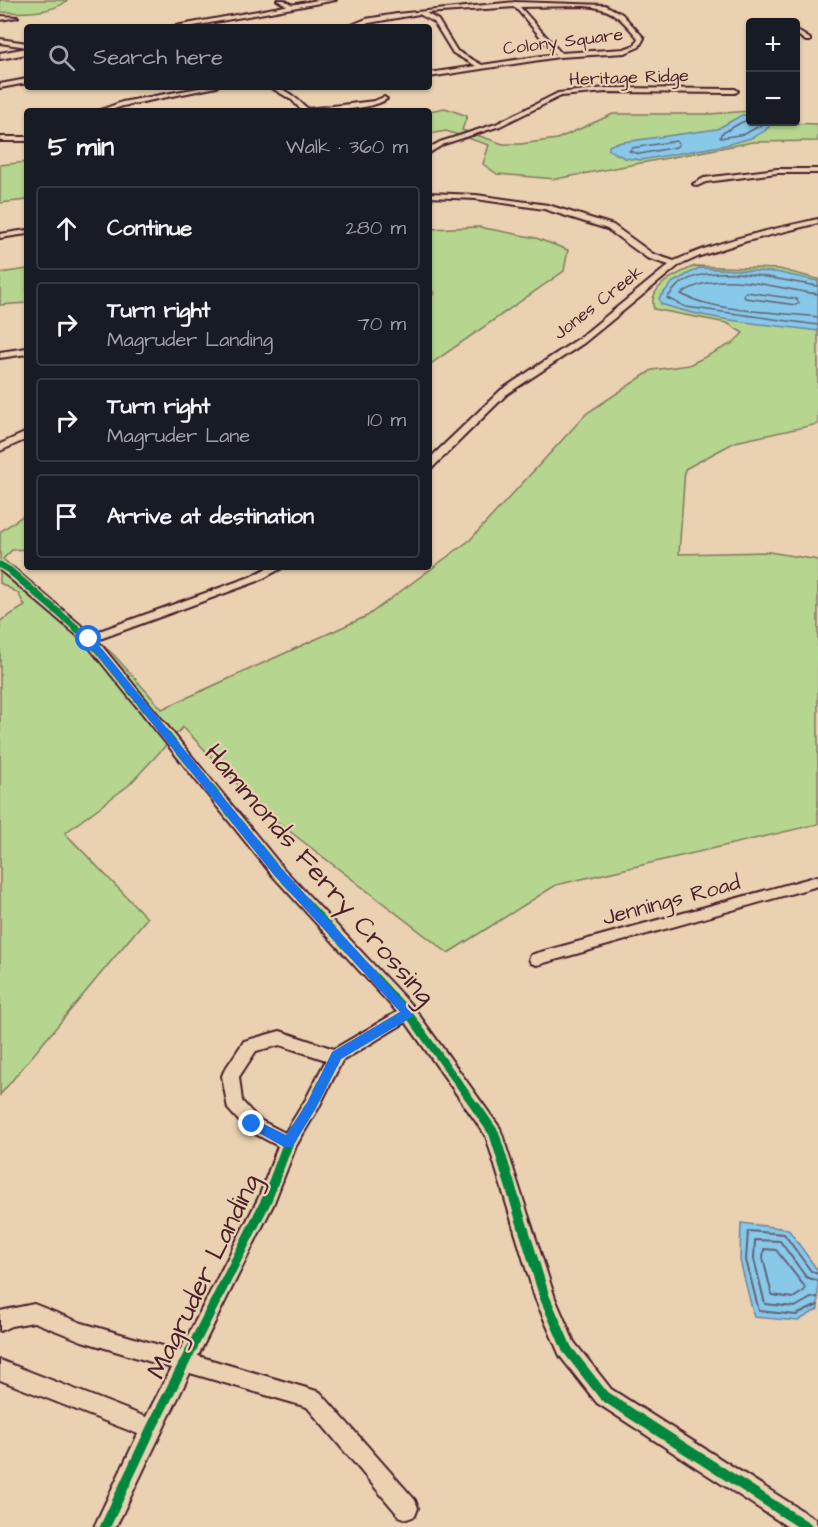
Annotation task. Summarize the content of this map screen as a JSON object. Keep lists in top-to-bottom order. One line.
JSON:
{"streets":{"street":["Colony Square","Heritage Ridge","Jones Creek","Hammonds Ferry Crossing","Jennings Road","Magruder Landing"]},"page":{"map_buttons":["+","−"],"search":"Search here","heading":["5 min","Walk · 360 m"],"list":[["Continue","280 m"],["Turn right","Magruder Landing","70 m"],["Turn right","Magruder Lane","10 m"],"Arrive at destination"]}}
